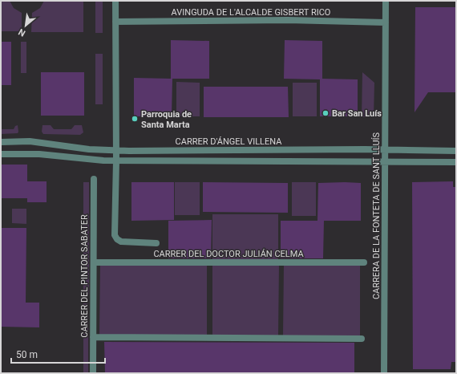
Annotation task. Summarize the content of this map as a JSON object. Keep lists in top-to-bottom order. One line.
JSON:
{"streets":{"street":["AVINGUDA DE L'ALCALDE GISBERT RICO","CARRER D'ÁNGEL VILLENA","CARRERA DE LA FONTETA DE SANT LLUÍS","CARRER DEL DOCTOR JULIÁN CELMA","CARRER DEL PINTOR SABATER"]},"crossings":[["AVINGUDA DE L'ALCALDE GISBERT RICO","CARRERA DE LA FONTETA DE SANT LLUÍS"],["CARRER D'ÁNGEL VILLENA","CARRERA DE LA FONTETA DE SANT LLUÍS"],["CARRER DEL DOCTOR JULIÁN CELMA","CARRER DEL PINTOR SABATER"]],"places":["Bar San Luís","Parroquia de Santa Marta"],"scale_bar":"50 m","north":"bottom left"}
